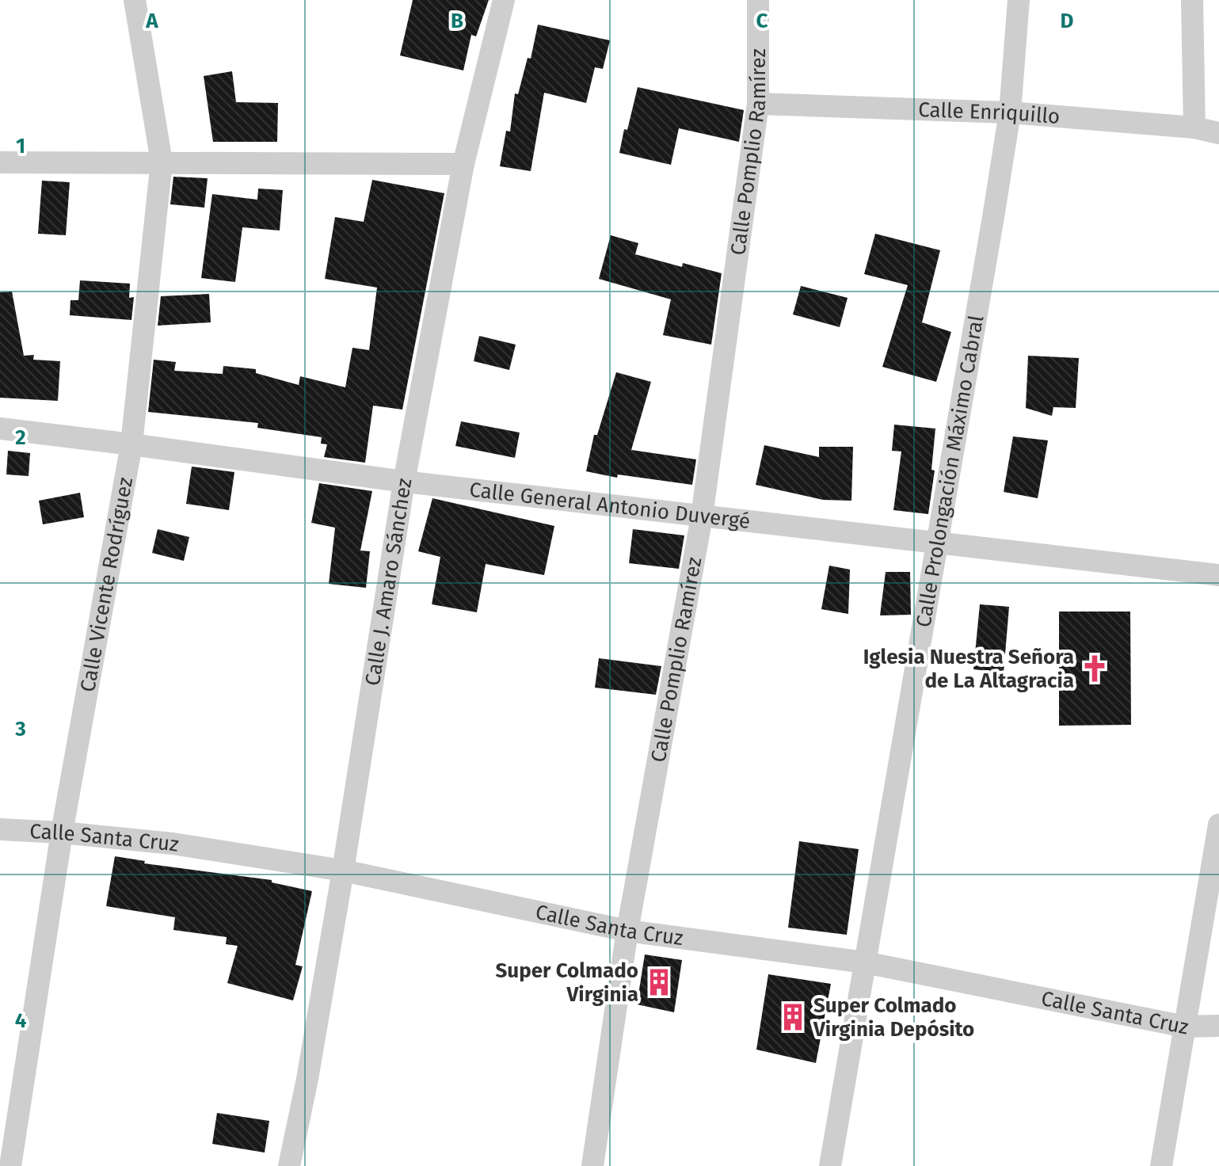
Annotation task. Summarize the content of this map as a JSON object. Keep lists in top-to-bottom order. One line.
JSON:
{"streets":{"street":["Calle Enriquillo","Calle Pomplio Ramírez","Calle Prolongación Máximo Cabral","Calle General Antonio Duvergé","Calle J. Amaro Sánchez","Calle Vicente Rodríguez","Calle Santa Cruz"]},"crossings":[["Calle Enriquillo","Calle Pomplio Ramírez"],["Calle Enriquillo","Calle Prolongación Máximo Cabral"],["Calle Pomplio Ramírez","Calle General Antonio Duvergé"],["Calle Pomplio Ramírez","Calle Santa Cruz"],["Calle Prolongación Máximo Cabral","Calle General Antonio Duvergé"],["Calle Prolongación Máximo Cabral","Calle Santa Cruz"],["Calle General Antonio Duvergé","Calle J. Amaro Sánchez"],["Calle General Antonio Duvergé","Calle Vicente Rodríguez"],["Calle J. Amaro Sánchez","Calle Santa Cruz"],["Calle Vicente Rodríguez","Calle Santa Cruz"]],"places":{"church":["Iglesia Nuestra Señora de La Altagracia"],"building":["Super Colmado Virginia","Super Colmado Virginia Depósito"]},"grid":{"columns":["A","B","C","D"],"rows":["1","2","3","4"]}}
